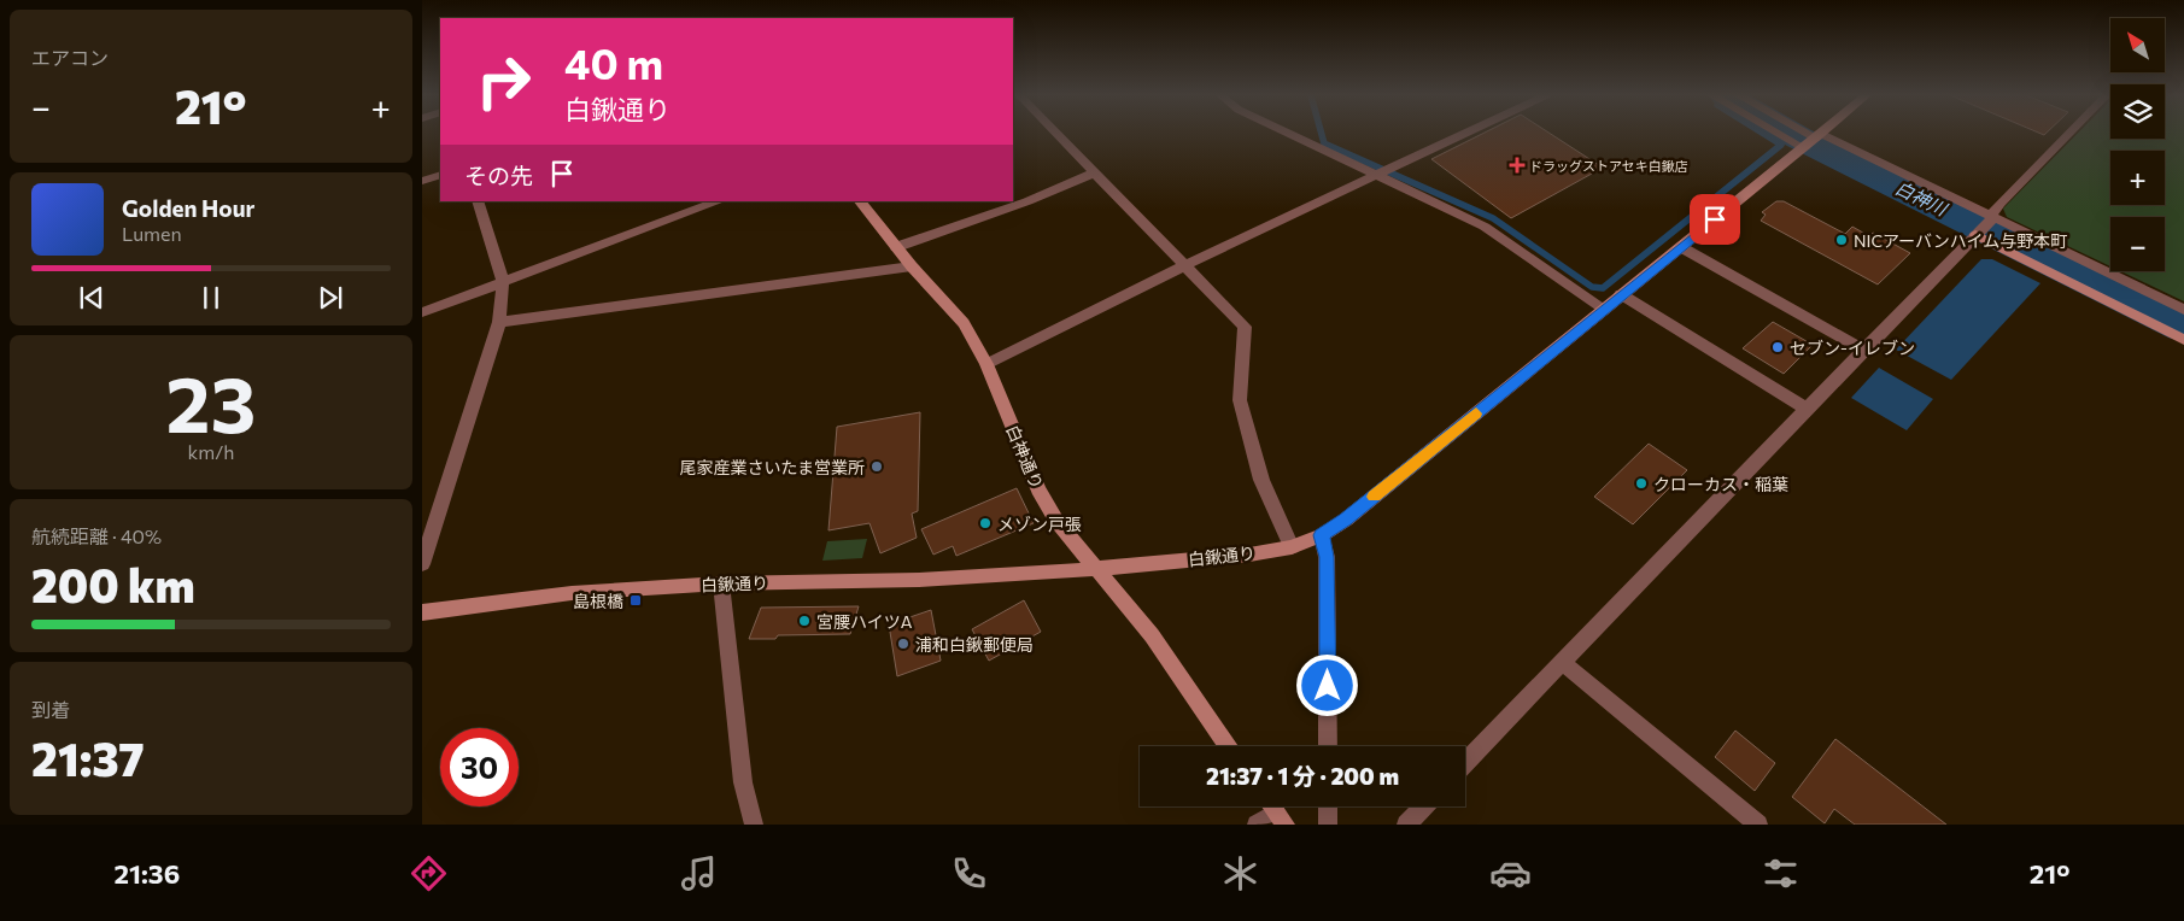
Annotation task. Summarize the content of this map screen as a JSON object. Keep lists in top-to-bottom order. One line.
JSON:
{"streets":{"street":["白神通り","白鍬通り"]},"crossings":[["白神通り","白鍬通り"]],"water":["白神川"],"places":{"health":["ドラッグストアセキ白鍬店"],"other":["NICアーバンハイム与野本町","セブン-イレブン","尾家産業さいたま営業所","クローカス・稲葉","メゾン戸張","宮腰ハイツA","浦和白鍬郵便局"],"transit":["島根橋"]},"north":"top left","page":{"tile":["エアコン",["23","km/h"],["航続距離 · 40%","200 km"],["到着","21:37"]],"map_buttons":["+","−"],"turn":["40 m","白鍬通り"],"heat":["−","21°","+"],"then":"その先","song":["Golden Hour","Lumen"],"limit":"30","trip":"21:37 · 1 分 · 200 m","tabs":["21:36","21°"]}}
